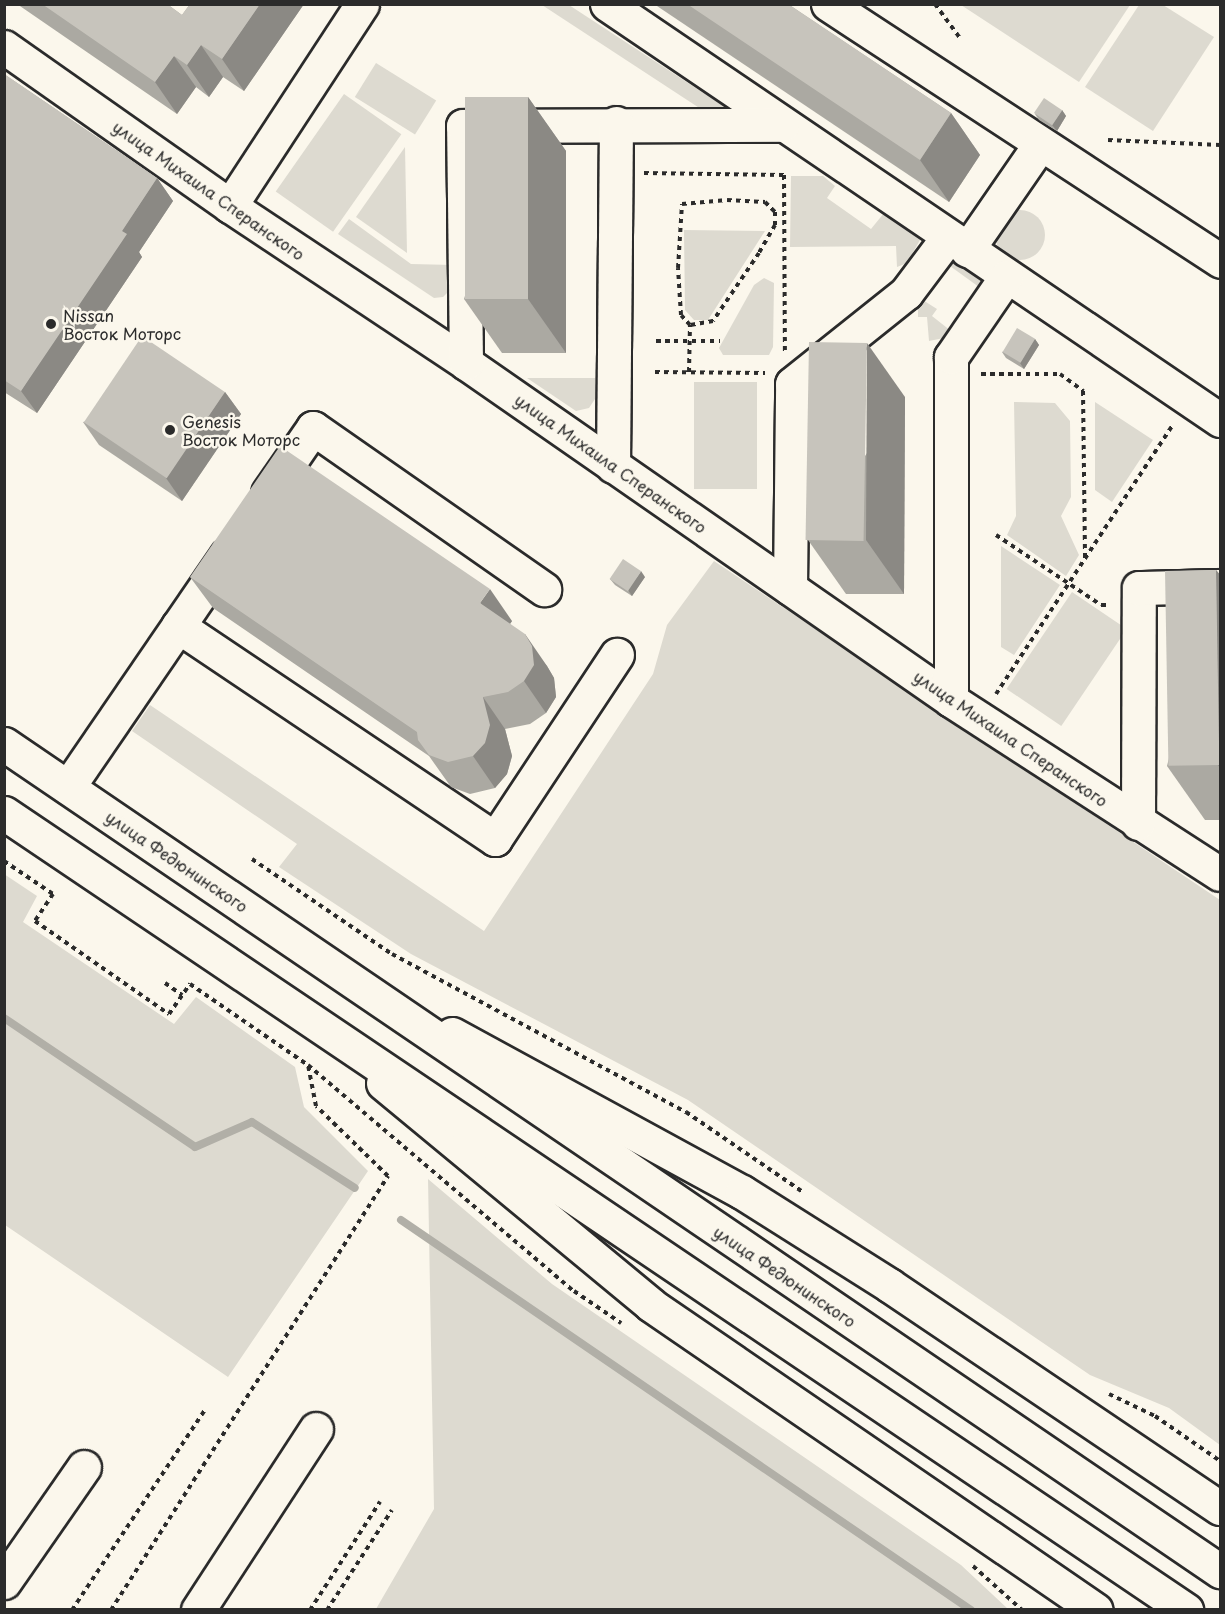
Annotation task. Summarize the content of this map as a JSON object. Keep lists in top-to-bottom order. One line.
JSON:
{"streets":{"main road":["улица Михаила Сперанского","улица Федюнинского"]},"places":["Nissan Восток Моторс","Genesis Восток Моторс"]}
